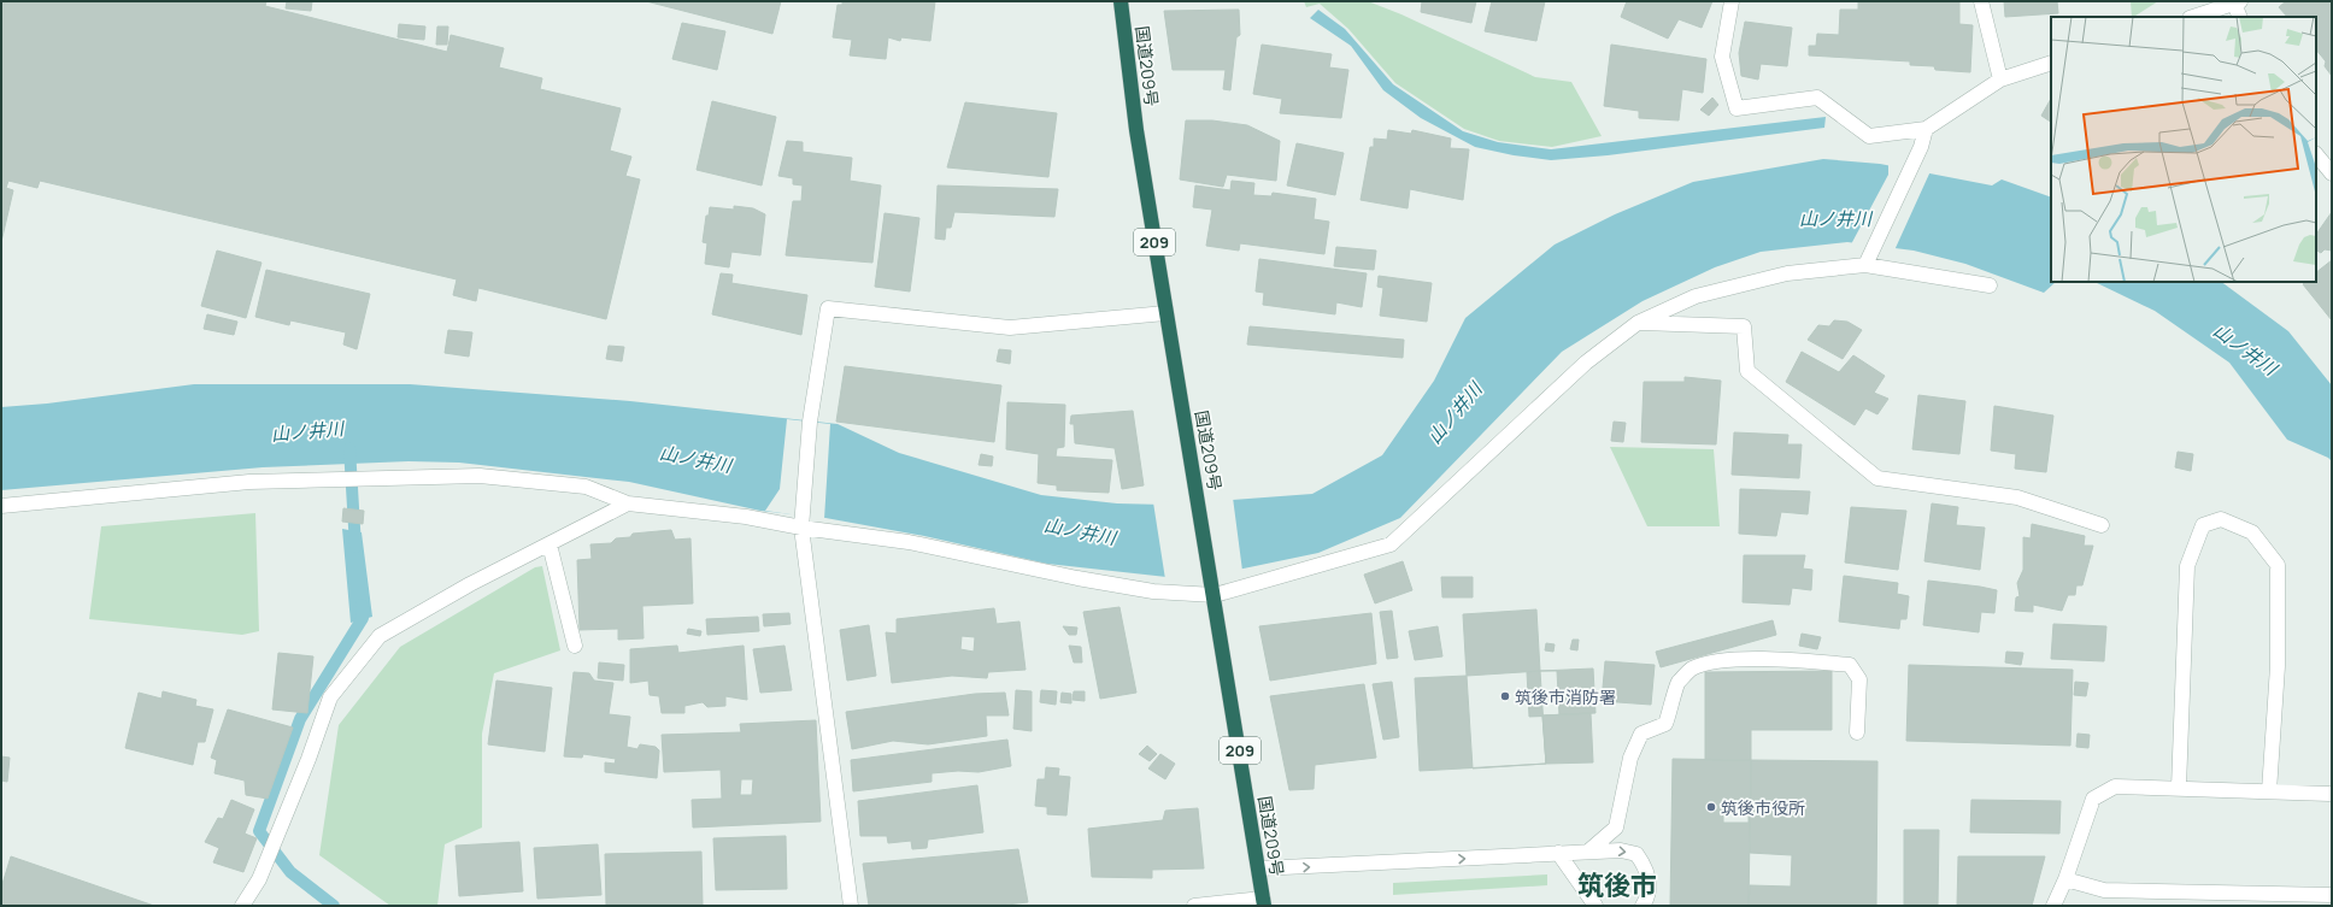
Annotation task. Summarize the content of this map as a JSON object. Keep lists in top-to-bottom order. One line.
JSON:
{"streets":{"highway":["国道209号","209"]},"districts":["筑後市"],"water":["山ノ井川"],"places":["筑後市消防署","筑後市役所"]}
